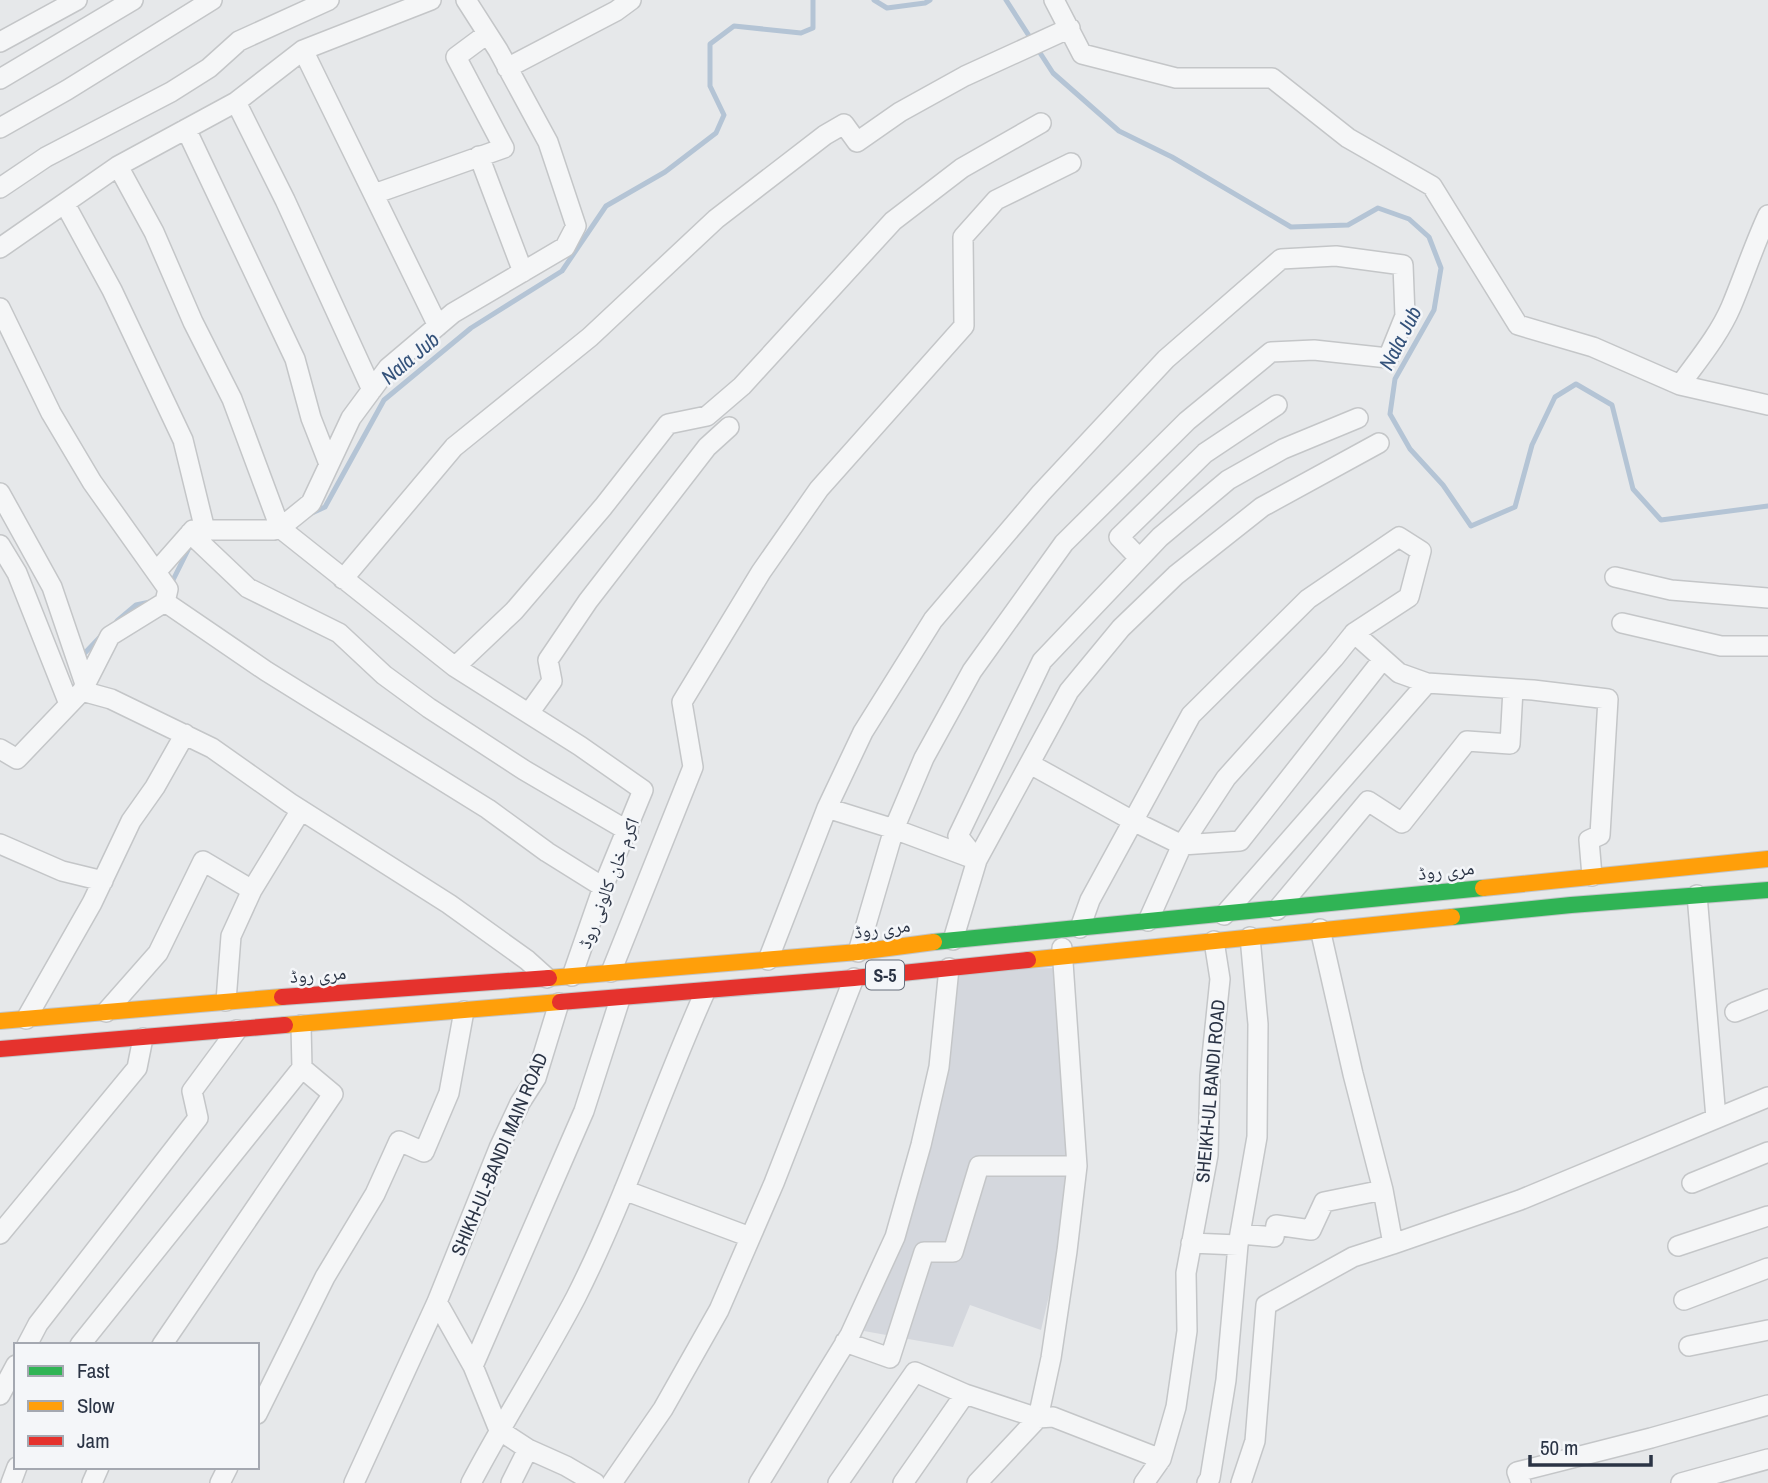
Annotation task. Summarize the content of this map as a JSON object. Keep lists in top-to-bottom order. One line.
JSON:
{"streets":{"main road":["مری روڈ","S-5"],"street":["اکرم خان کالونی روڈ","SHEIKH-UL BANDI ROAD","SHIKH-UL-BANDI MAIN ROAD"]},"crossings":[["مری روڈ","اکرم خان کالونی روڈ"],["S-5","SHEIKH-UL BANDI ROAD"],["S-5","SHIKH-UL-BANDI MAIN ROAD"]],"water":["Nala Jub"],"legend":["Fast","Slow","Jam"],"scale_bar":"50 m"}
